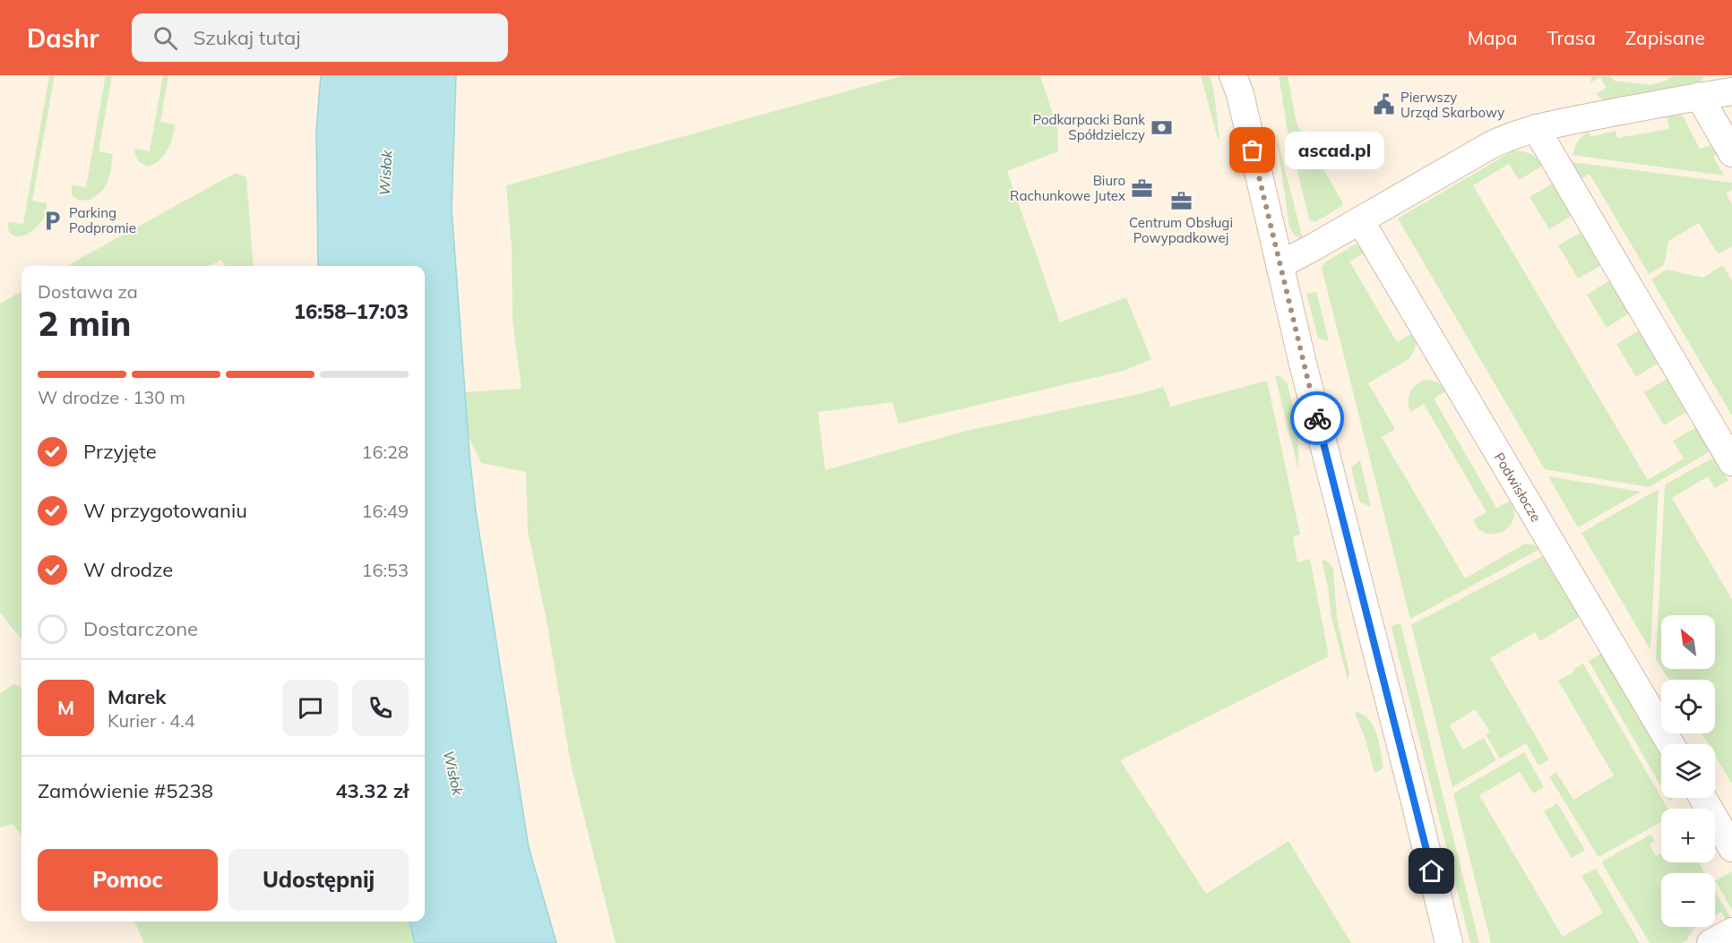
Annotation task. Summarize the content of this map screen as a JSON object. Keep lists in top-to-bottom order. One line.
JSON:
{"streets":{"street":["Podwisłocze"]},"water":["Wisłok"],"places":{"public building":["Pierwszy Urząd Skarbowy"],"bank":["Podkarpacki Bank Spółdzielczy"],"other":["ascad.pl"],"office":["Biuro Rachunkowe Jutex","Centrum Obsługi Powypadkowej"],"parking":["Parking Podpromie"]},"north":"top left","page":{"header":"Dashr","search":"Szukaj tutaj","nav":["Mapa","Trasa","Zapisane"],"bubble":"ascad.pl","heading":["2 min","Dostawa za","16:58–17:03"],"panel":["Marek","Kurier · 4.4","Zamówienie #5238","43.32 zł"],"bar":"W drodze · 130 m","list":[["Przyjęte","16:28"],["W przygotowaniu","16:49"],["W drodze","16:53"],"Dostarczone"],"map_buttons":["+","−"],"round":"M","buttons":["Pomoc","Udostępnij"]}}
